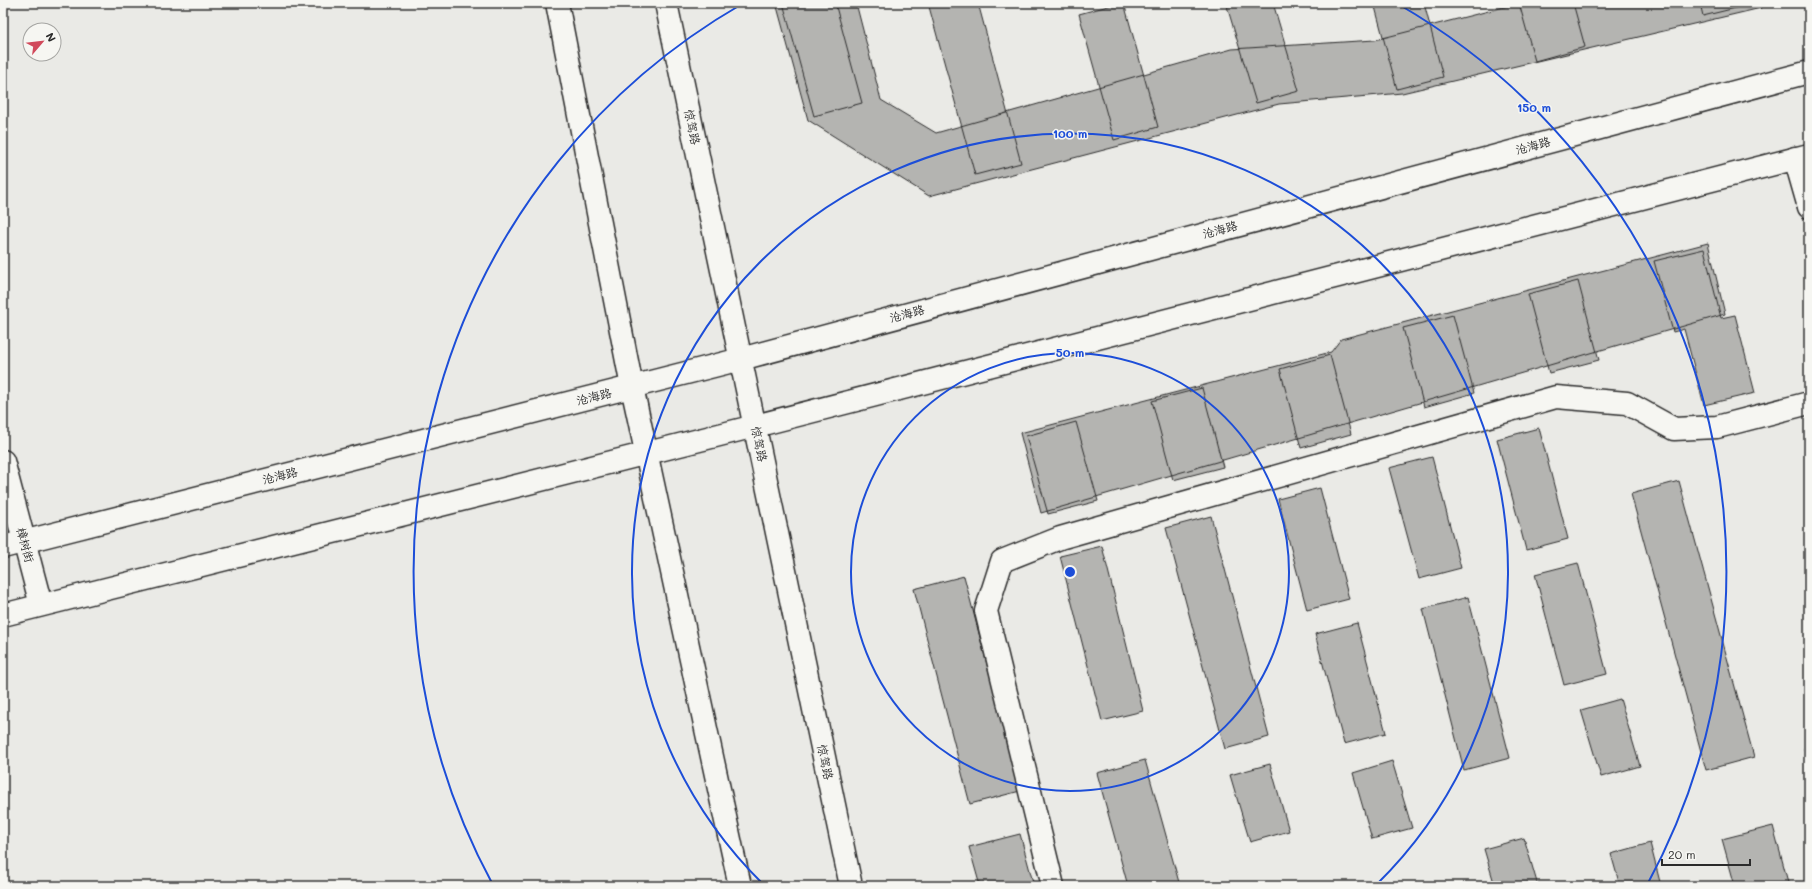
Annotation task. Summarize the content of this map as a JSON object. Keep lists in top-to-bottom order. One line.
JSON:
{"streets":{"main road":["惊驾路","沧海路","樟树街"]},"crossings":[["惊驾路","沧海路"],["沧海路","樟树街"]],"scale_bar":"20 m","north":"top right","rings":["150 m","100 m","50 m"]}
